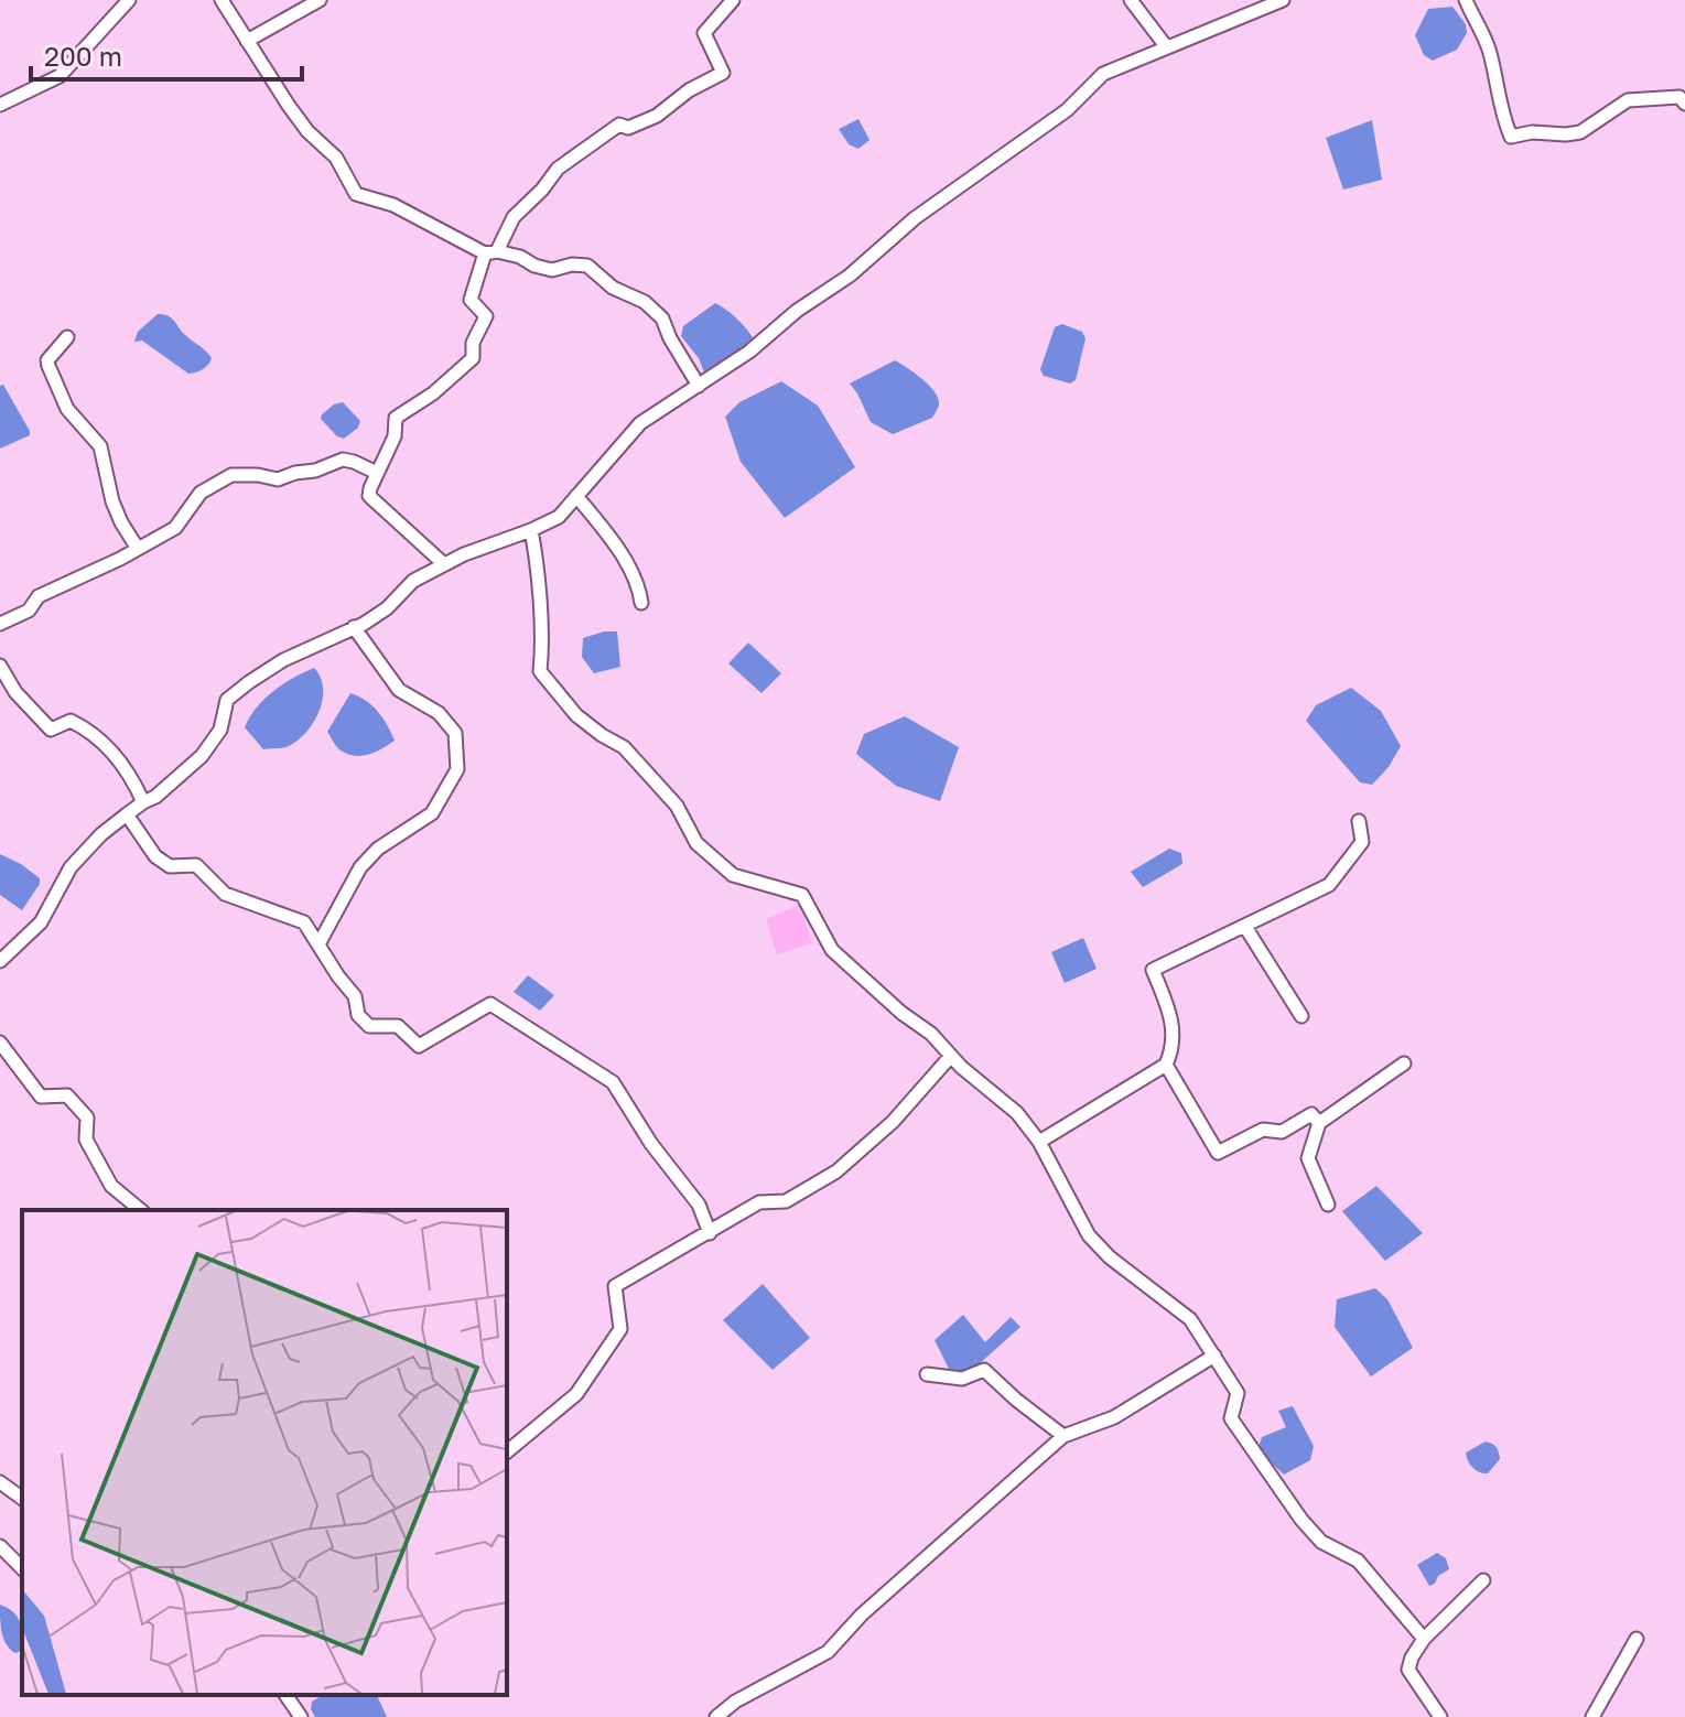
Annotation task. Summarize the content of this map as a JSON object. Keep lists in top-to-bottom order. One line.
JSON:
{"scale_bar":"200 m"}
